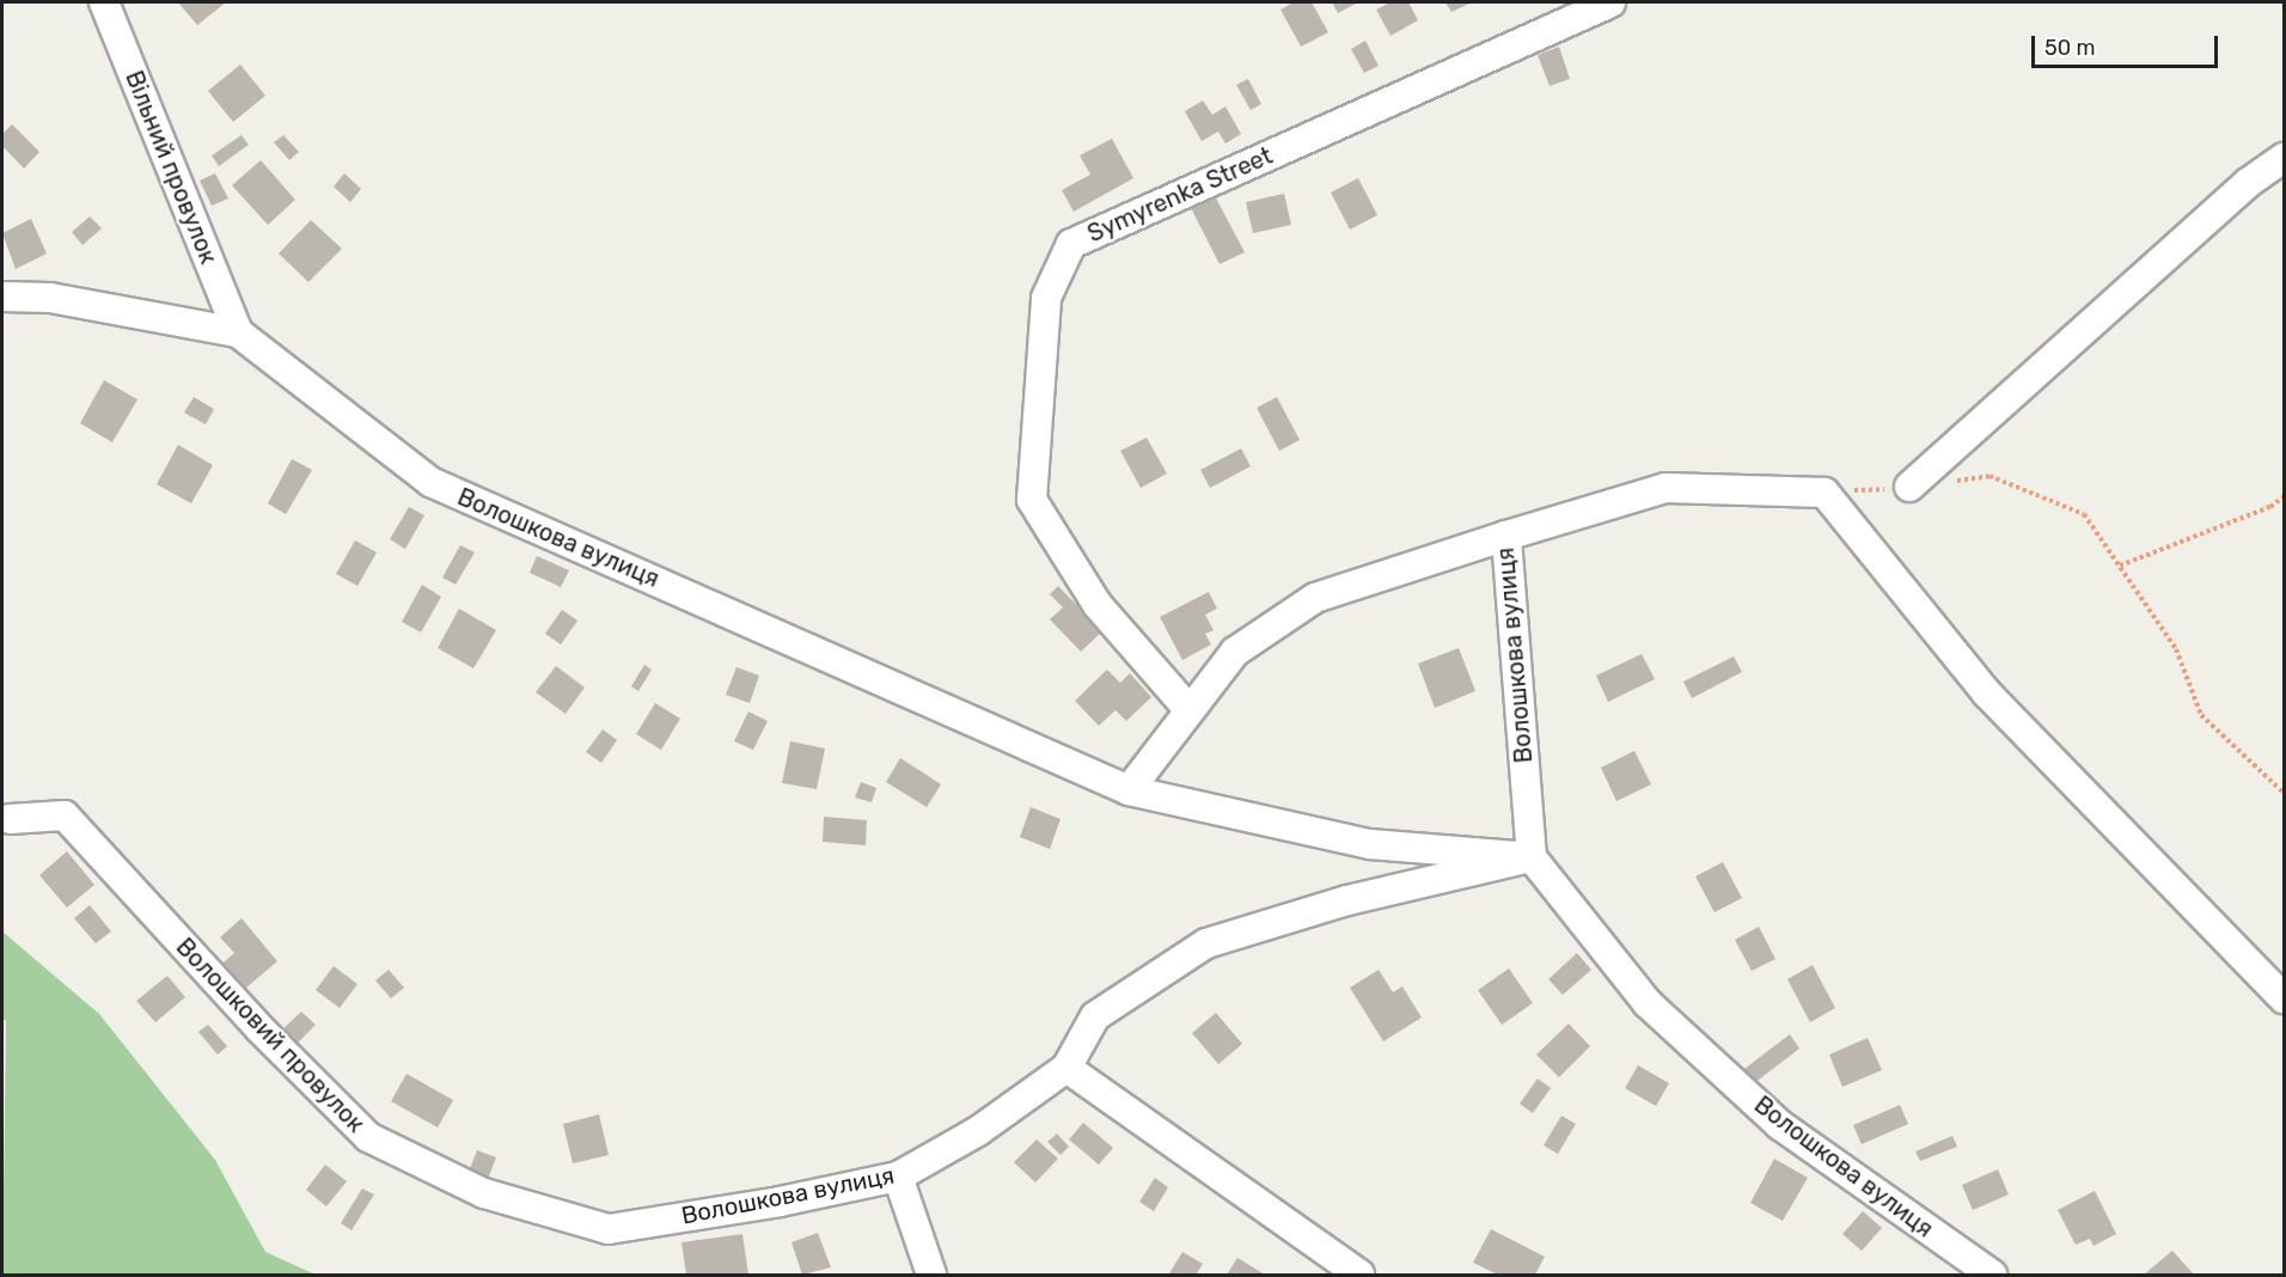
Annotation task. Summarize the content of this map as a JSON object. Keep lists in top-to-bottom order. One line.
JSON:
{"streets":{"street":["Вільний провулок","Symyrenka Street","Волошкова вулиця","Волошковий провулок"]},"crossings":[["Вільний провулок","Волошкова вулиця"],["Symyrenka Street","Волошкова вулиця"],["Волошкова вулиця","Волошковий провулок"]],"scale_bar":"50 m"}
